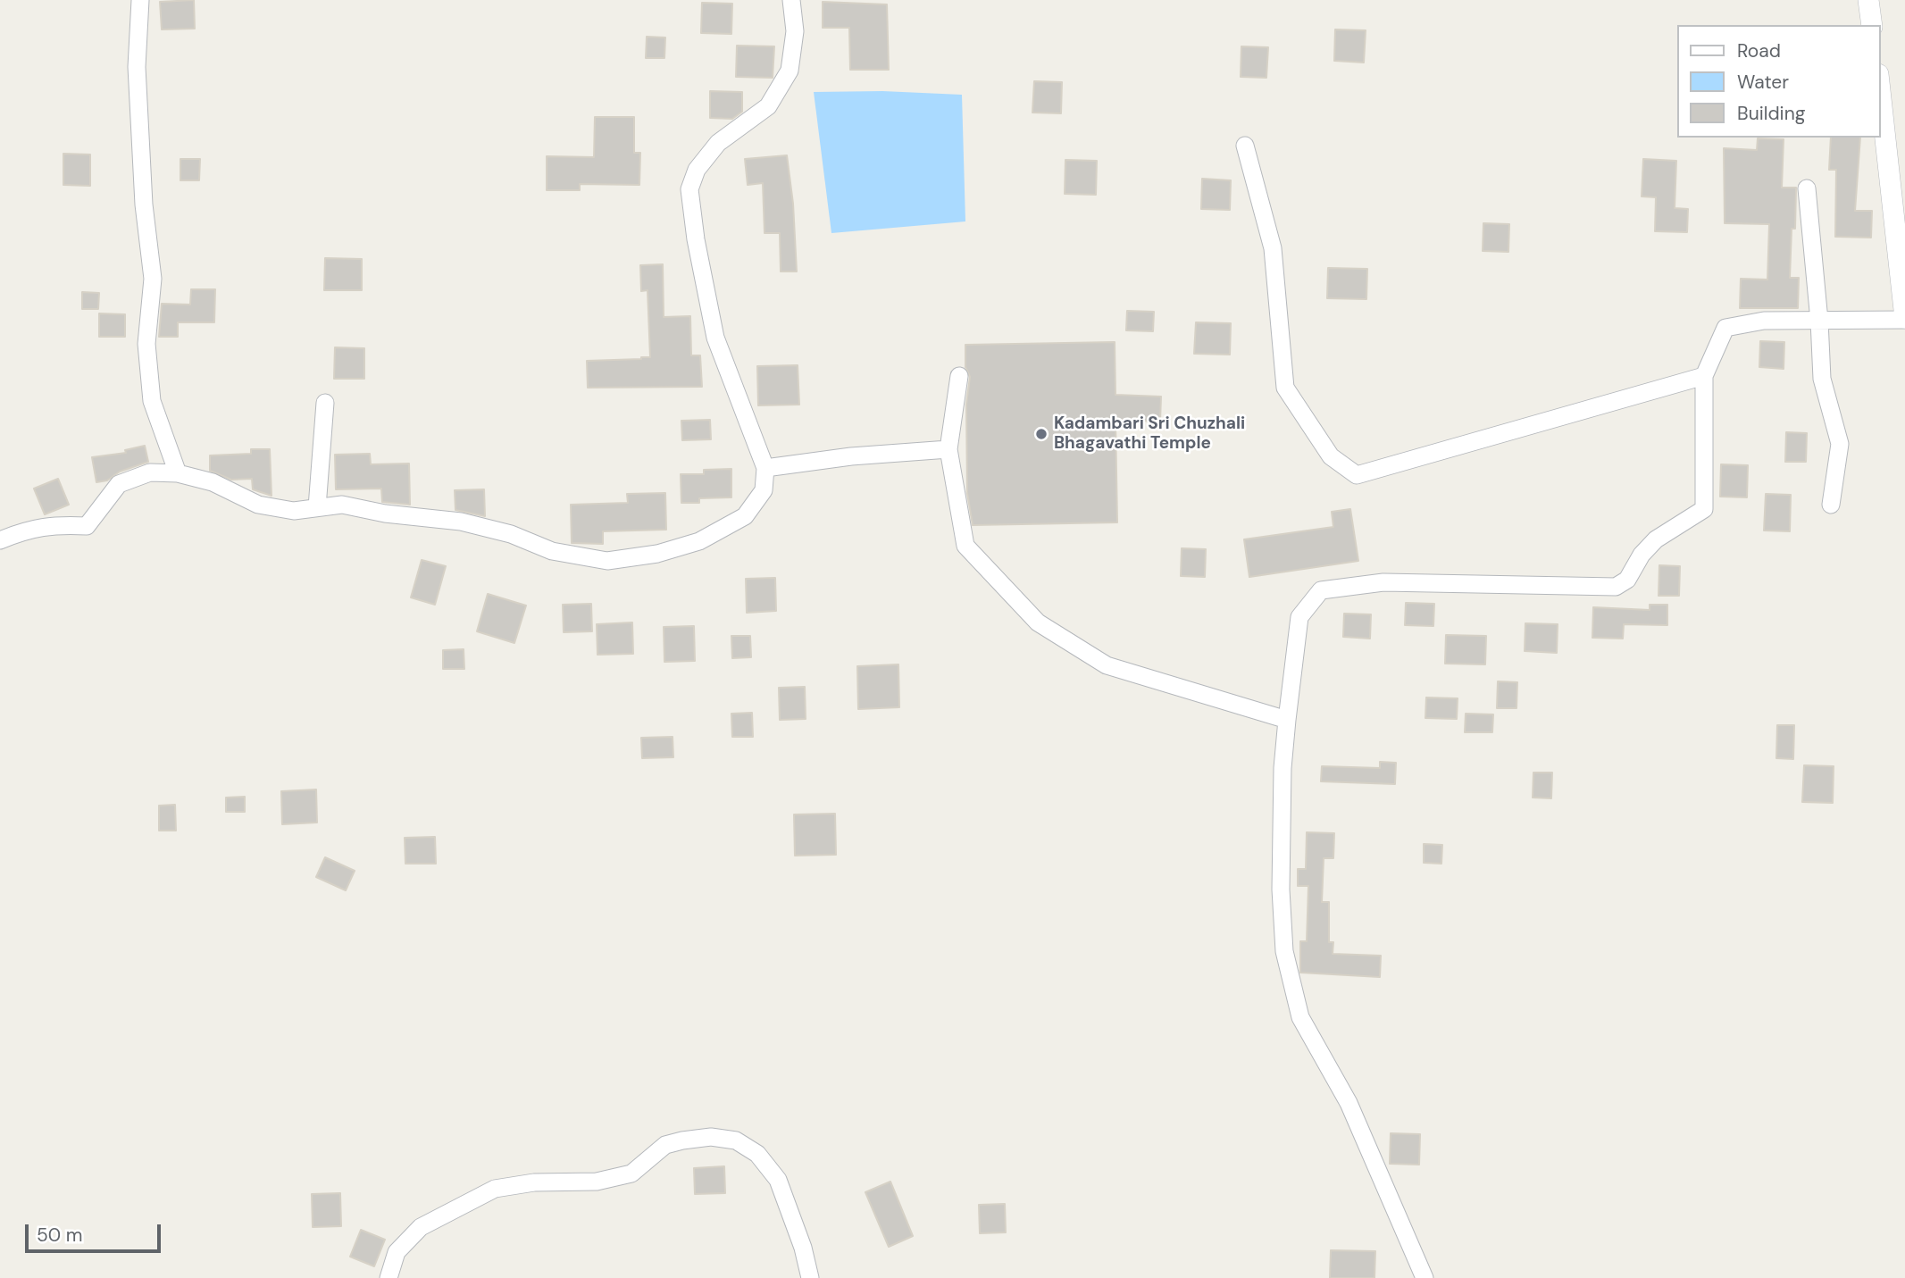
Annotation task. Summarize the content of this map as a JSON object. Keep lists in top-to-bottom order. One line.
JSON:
{"places":["Kadambari Sri Chuzhali Bhagavathi Temple"],"legend":["Road","Water","Building"],"scale_bar":"50 m"}
